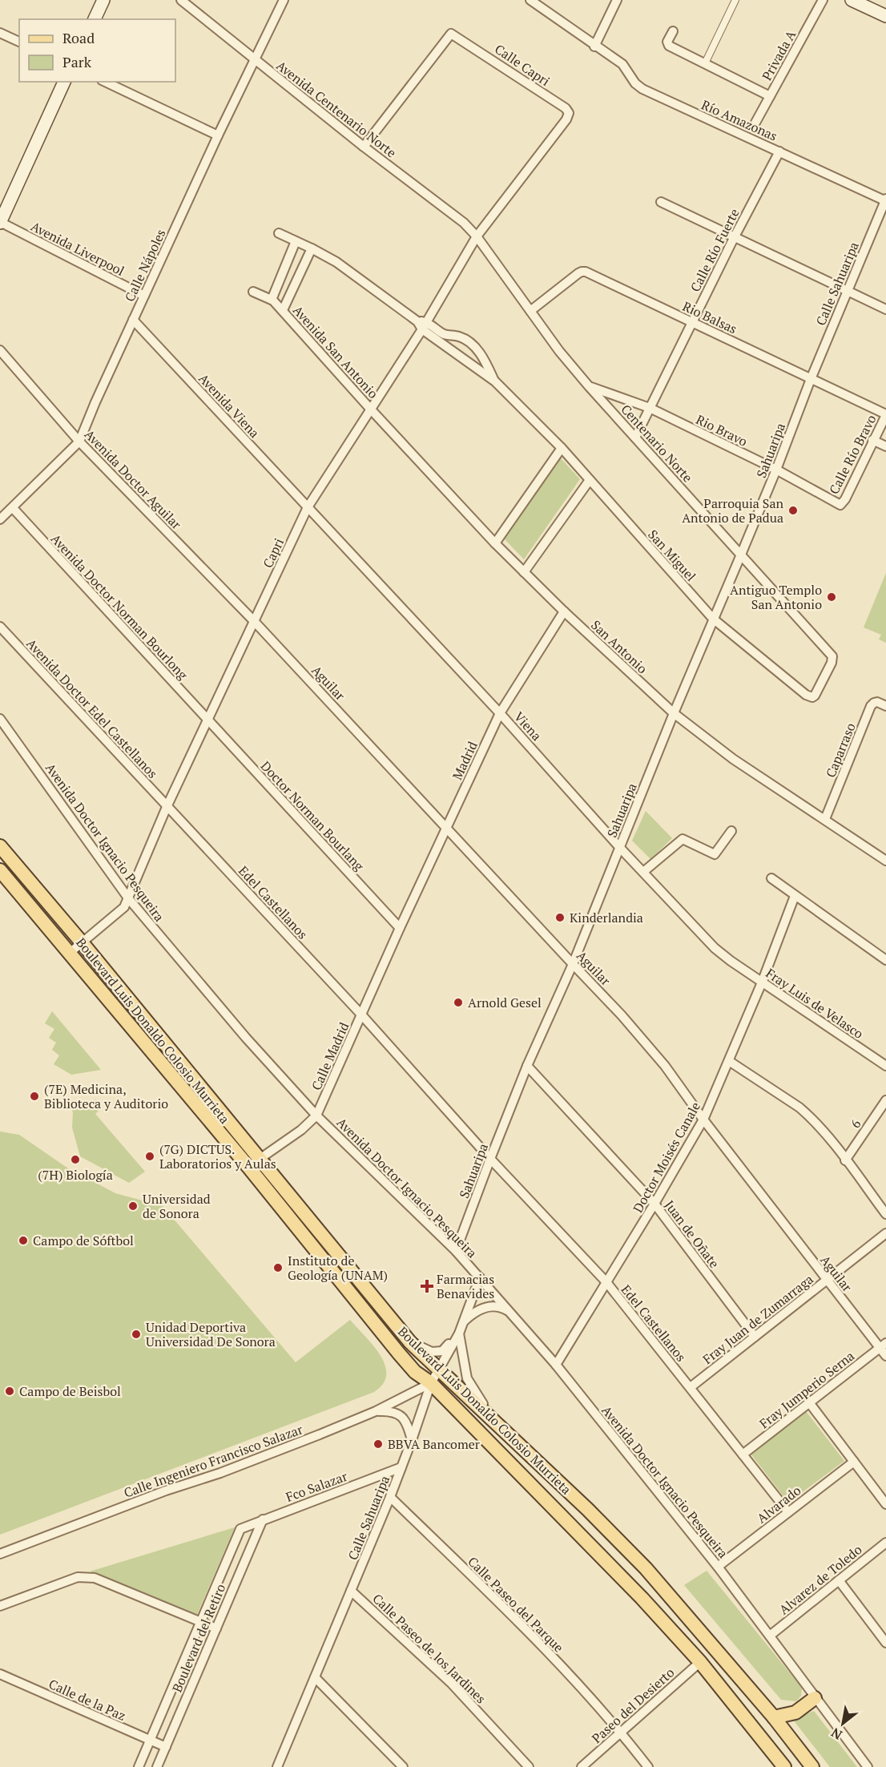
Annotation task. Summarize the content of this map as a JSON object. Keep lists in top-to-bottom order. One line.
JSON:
{"streets":{"main road":["Boulevard Luis Donaldo Colosio Murrieta"],"street":["Privada A","Calle Capri","Avenida Centenario Norte","Río Amazonas","Avenida Liverpool","Calle Río Fuerte","Calle Nápoles","Calle Sahuaripa","Rio Balsas","Avenida San Antonio","Avenida Viena","Rio Bravo","Centenario Norte","Sahuaripa","Calle Río Bravo","Avenida Doctor Aguilar","Capri","San Miguel","Avenida Doctor Norman Bourlong","San Antonio","Aguilar","Avenida Doctor Edel Castellanos","Viena","Caparraso","Madrid","Doctor Norman Bourlang","Avenida Doctor Ignacio Pesqueira","Edel Castellanos","Fray Luis de Velasco","Calle Madrid","6","Doctor Moisés Canale","Juan de Oñate","Fray Juan de Zumarraga","Fray Jumperio Serna","Calle Ingeniero Francisco Salazar","Fco Salazar","Alvarado","Alvarez de Toledo","Calle Paseo del Parque","Boulevard del Retiro","Calle Paseo de los Jardines","Calle de la Paz","Paseo del Desierto"]},"crossings":[["Calle Capri","Avenida Centenario Norte"],["Calle Capri","Centenario Norte"],["Calle Capri","Capri"],["Avenida Centenario Norte","Calle Nápoles"],["Avenida Centenario Norte","Centenario Norte"],["Avenida Centenario Norte","Capri"],["Río Amazonas","Calle Río Fuerte"],["Río Amazonas","Calle Sahuaripa"],["Avenida Liverpool","Calle Nápoles"],["Calle Río Fuerte","Rio Balsas"],["Calle Río Fuerte","Rio Bravo"],["Calle Río Fuerte","Centenario Norte"],["Calle Nápoles","Avenida Viena"],["Calle Nápoles","Avenida Doctor Aguilar"],["Calle Nápoles","Avenida Doctor Norman Bourlong"],["Calle Sahuaripa","Rio Balsas"],["Calle Sahuaripa","Sahuaripa"],["Calle Sahuaripa","Avenida Doctor Ignacio Pesqueira"],["Calle Sahuaripa","Boulevard Luis Donaldo Colosio Murrieta"],["Calle Sahuaripa","Calle Ingeniero Francisco Salazar"],["Calle Sahuaripa","Fco Salazar"],["Calle Sahuaripa","Calle Paseo del Parque"],["Calle Sahuaripa","Calle Paseo de los Jardines"],["Rio Balsas","Centenario Norte"],["Rio Balsas","Sahuaripa"],["Rio Balsas","Calle Río Bravo"],["Avenida San Antonio","Capri"],["Avenida San Antonio","San Antonio"],["Avenida Viena","Capri"],["Avenida Viena","Viena"],["Rio Bravo","Centenario Norte"],["Rio Bravo","Sahuaripa"],["Rio Bravo","Calle Río Bravo"],["Centenario Norte","Sahuaripa"],["Centenario Norte","Capri"],["Centenario Norte","San Miguel"],["Sahuaripa","San Miguel"],["Sahuaripa","San Antonio"],["Sahuaripa","Aguilar"],["Sahuaripa","Viena"],["Sahuaripa","Avenida Doctor Ignacio Pesqueira"],["Sahuaripa","Edel Castellanos"],["Sahuaripa","Juan de Oñate"],["Avenida Doctor Aguilar","Capri"],["Avenida Doctor Aguilar","Aguilar"],["Capri","San Miguel"],["Capri","Avenida Doctor Norman Bourlong"],["Capri","San Antonio"],["Capri","Aguilar"],["Capri","Avenida Doctor Edel Castellanos"],["Capri","Viena"],["Capri","Doctor Norman Bourlang"],["Capri","Avenida Doctor Ignacio Pesqueira"],["Capri","Edel Castellanos"],["Avenida Doctor Norman Bourlong","Doctor Norman Bourlang"],["San Antonio","Caparraso"],["San Antonio","Madrid"],["Aguilar","Madrid"],["Aguilar","Doctor Moisés Canale"],["Aguilar","Fray Juan de Zumarraga"],["Aguilar","Fray Jumperio Serna"],["Avenida Doctor Edel Castellanos","Edel Castellanos"],["Viena","Madrid"],["Viena","Fray Luis de Velasco"],["Madrid","Doctor Norman Bourlang"],["Madrid","Calle Madrid"],["Doctor Norman Bourlang","Calle Madrid"],["Avenida Doctor Ignacio Pesqueira","Calle Madrid"],["Avenida Doctor Ignacio Pesqueira","Doctor Moisés Canale"],["Avenida Doctor Ignacio Pesqueira","Alvarado"],["Avenida Doctor Ignacio Pesqueira","Alvarez de Toledo"],["Edel Castellanos","Calle Madrid"],["Edel Castellanos","Doctor Moisés Canale"],["Edel Castellanos","Fray Juan de Zumarraga"],["Edel Castellanos","Fray Jumperio Serna"],["Edel Castellanos","Alvarado"],["Fray Luis de Velasco","Doctor Moisés Canale"],["Boulevard Luis Donaldo Colosio Murrieta","Calle Madrid"],["Boulevard Luis Donaldo Colosio Murrieta","Calle Ingeniero Francisco Salazar"],["Boulevard Luis Donaldo Colosio Murrieta","Paseo del Desierto"],["Doctor Moisés Canale","Juan de Oñate"],["Juan de Oñate","Fray Juan de Zumarraga"],["Fco Salazar","Boulevard del Retiro"],["Calle Paseo del Parque","Paseo del Desierto"],["Boulevard del Retiro","Calle de la Paz"]],"places":{"other":["Parroquia San Antonio de Padua","Antiguo Templo San Antonio","Kinderlandia","Arnold Gesel","(7E) Medicina, Biblioteca y Auditorio","(7G) DICTUS. Laboratorios y Aulas","(7H) Biología","Universidad de Sonora","Campo de Sóftbol","Instituto de Geología (UNAM)","Unidad Deportiva Universidad De Sonora","Campo de Beisbol","BBVA Bancomer"],"health":["Farmacias Benavides"]},"legend":["Road","Park"],"north":"bottom left"}
